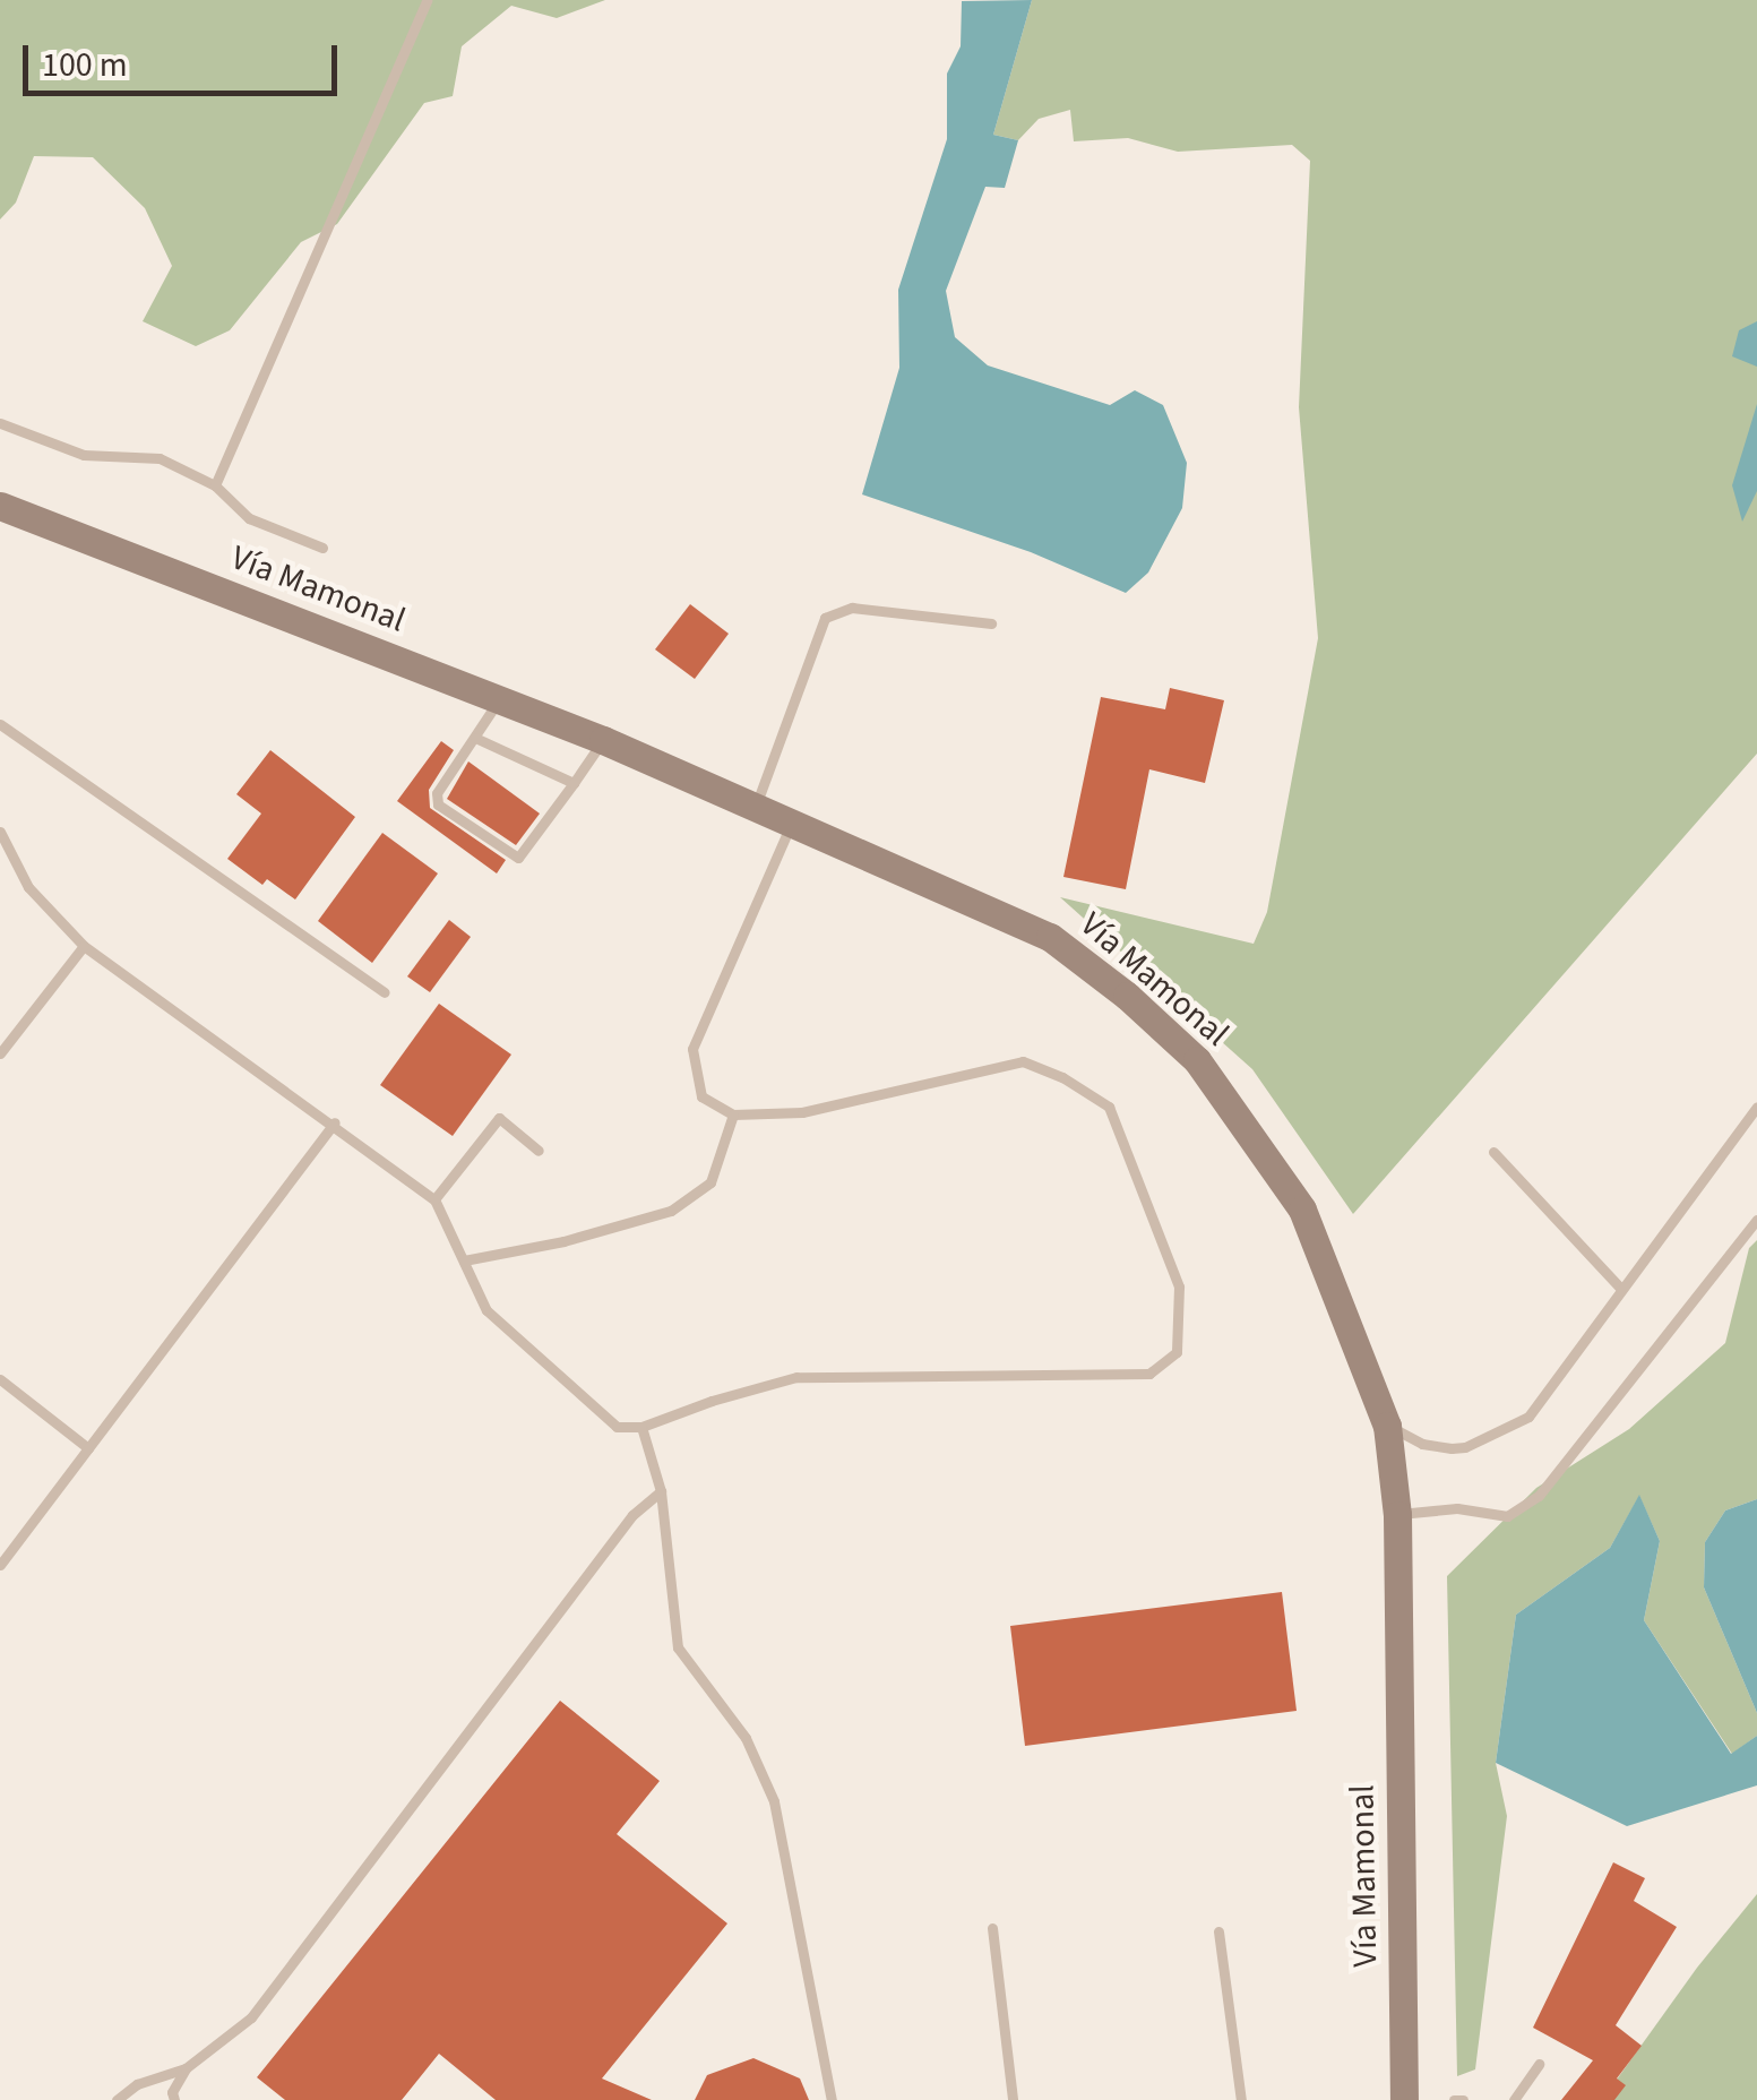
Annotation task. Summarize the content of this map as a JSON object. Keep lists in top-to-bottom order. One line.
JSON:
{"streets":{"street":["Vía Mamonal"]},"scale_bar":"100 m"}
